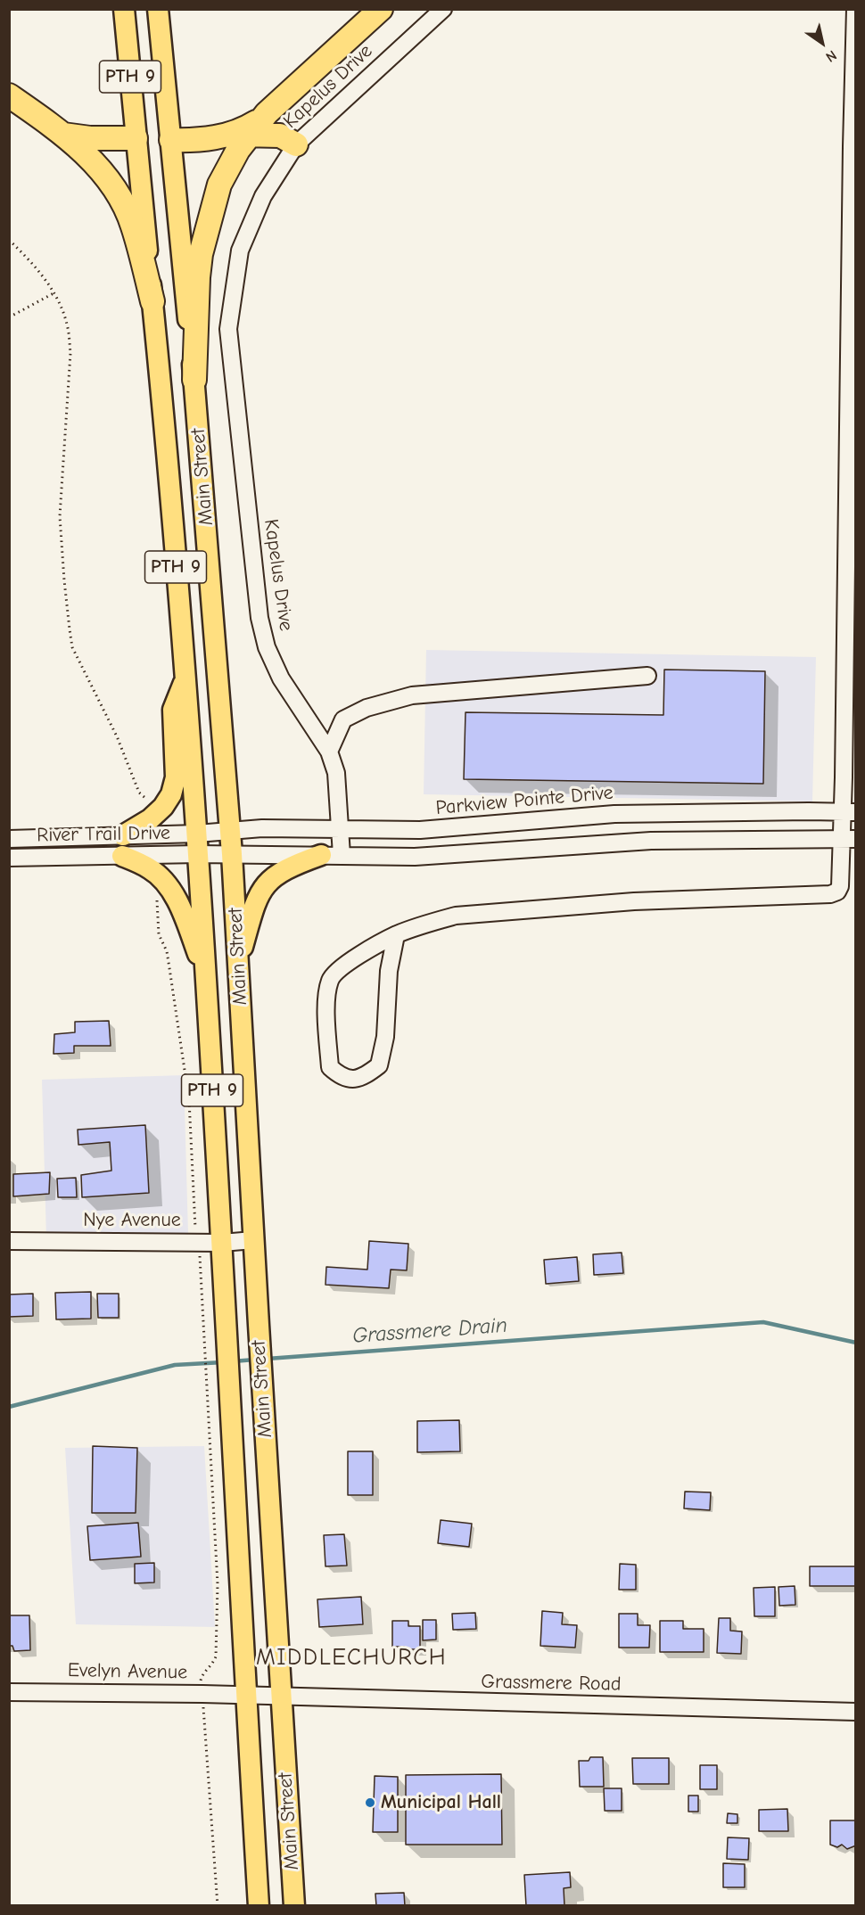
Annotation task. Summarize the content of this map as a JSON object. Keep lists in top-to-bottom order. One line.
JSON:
{"streets":{"main road":["PTH 9","Main Street"],"street":["Kapelus Drive","Parkview Pointe Drive","River Trail Drive","Nye Avenue","Evelyn Avenue","Grassmere Road"]},"crossings":[["Kapelus Drive","Parkview Pointe Drive"],["Main Street","Parkview Pointe Drive"],["Main Street","River Trail Drive"],["Main Street","Nye Avenue"],["Main Street","Evelyn Avenue"],["Main Street","Grassmere Road"],["Parkview Pointe Drive","River Trail Drive"],["Evelyn Avenue","Grassmere Road"]],"districts":["MIDDLECHURCH"],"water":["Grassmere Drain"],"places":["Municipal Hall"],"north":"bottom right"}
